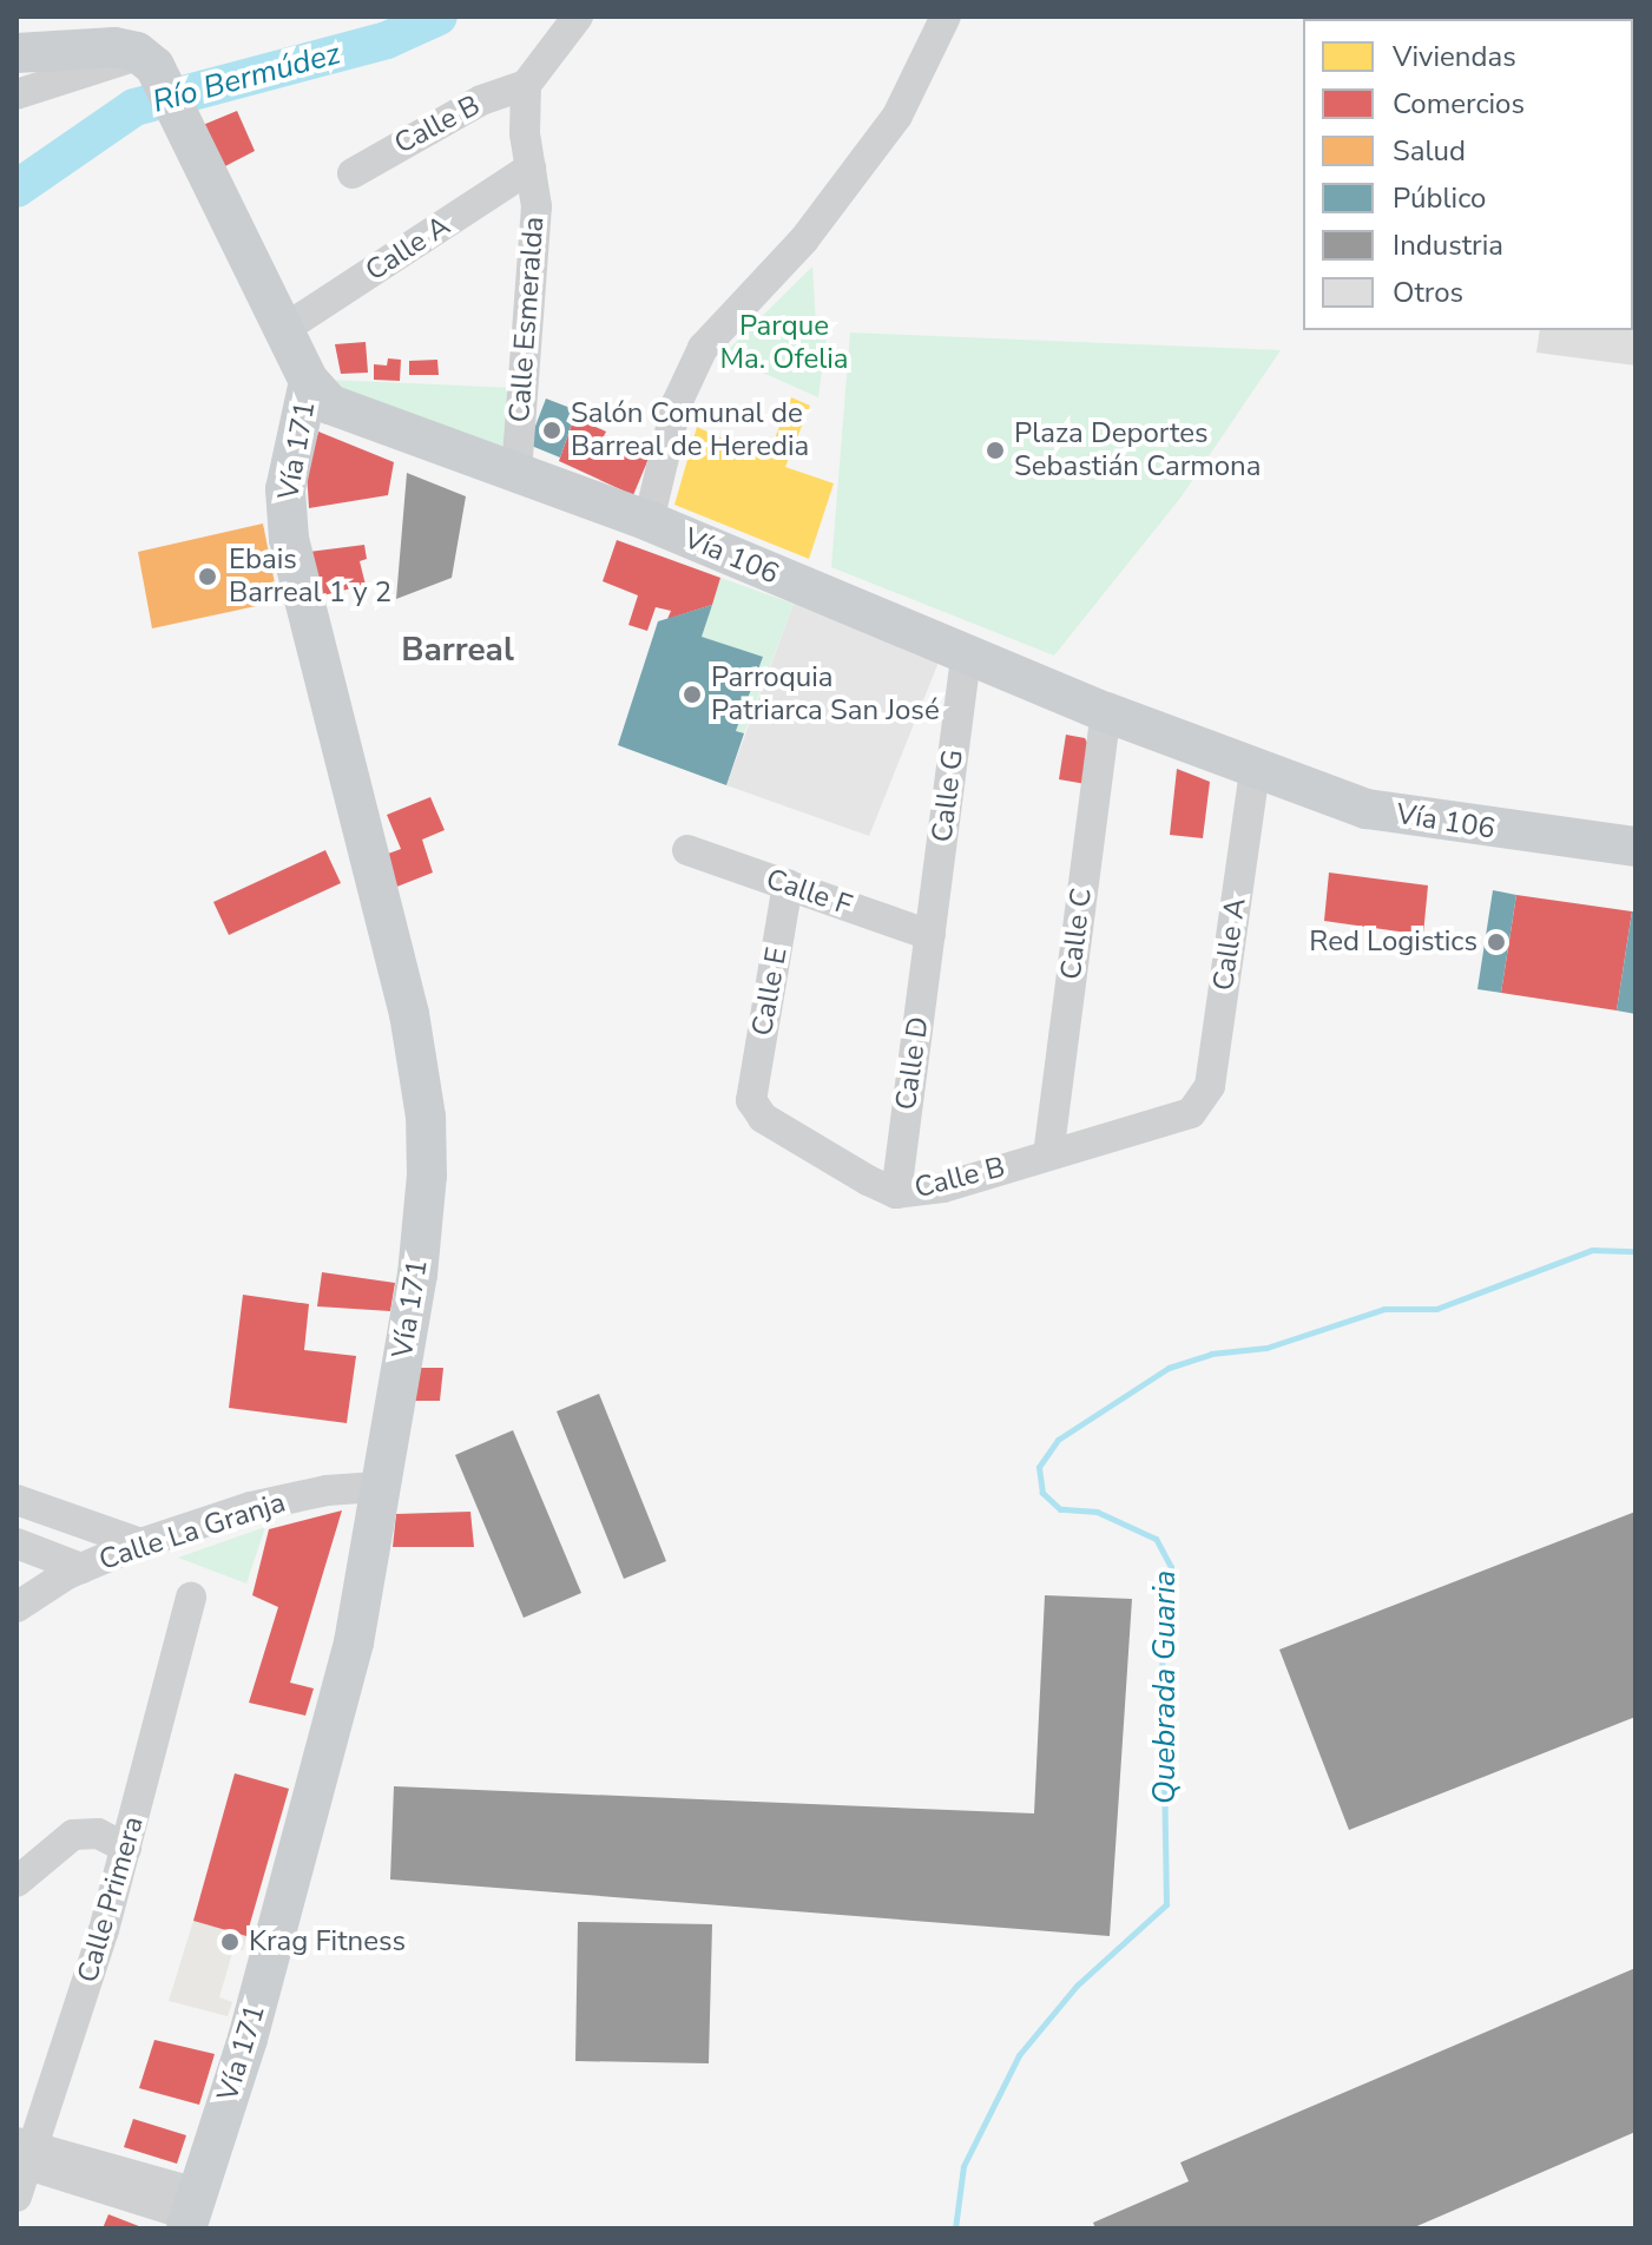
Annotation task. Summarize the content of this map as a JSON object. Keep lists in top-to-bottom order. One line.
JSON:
{"streets":{"main road":["Vía 171","Vía 106"],"street":["Calle B","Calle A","Calle Esmeralda","Calle G","Calle F","Calle C","Calle E","Calle D","Calle La Granja","Calle Primera"]},"crossings":[["Calle B","Calle A"],["Calle B","Calle Esmeralda"],["Calle B","Calle C"],["Calle B","Calle E"],["Calle B","Calle D"],["Calle A","Calle Esmeralda"],["Calle A","Vía 106"],["Calle Esmeralda","Vía 106"],["Vía 171","Vía 106"],["Vía 171","Calle La Granja"],["Vía 106","Calle G"],["Vía 106","Calle C"],["Calle G","Calle F"],["Calle G","Calle D"],["Calle F","Calle E"],["Calle F","Calle D"]],"districts":["Barreal"],"water":["Río Bermúdez","Quebrada Guaria"],"parks":["Parque Ma. Ofelia"],"places":["Salón Comunal de Barreal de Heredia","Plaza Deportes Sebastián Carmona","Ebais Barreal 1 y 2","Parroquia Patriarca San José","Red Logistics","Krag Fitness"],"legend":["Viviendas","Comercios","Salud","Público","Industria","Otros"]}
